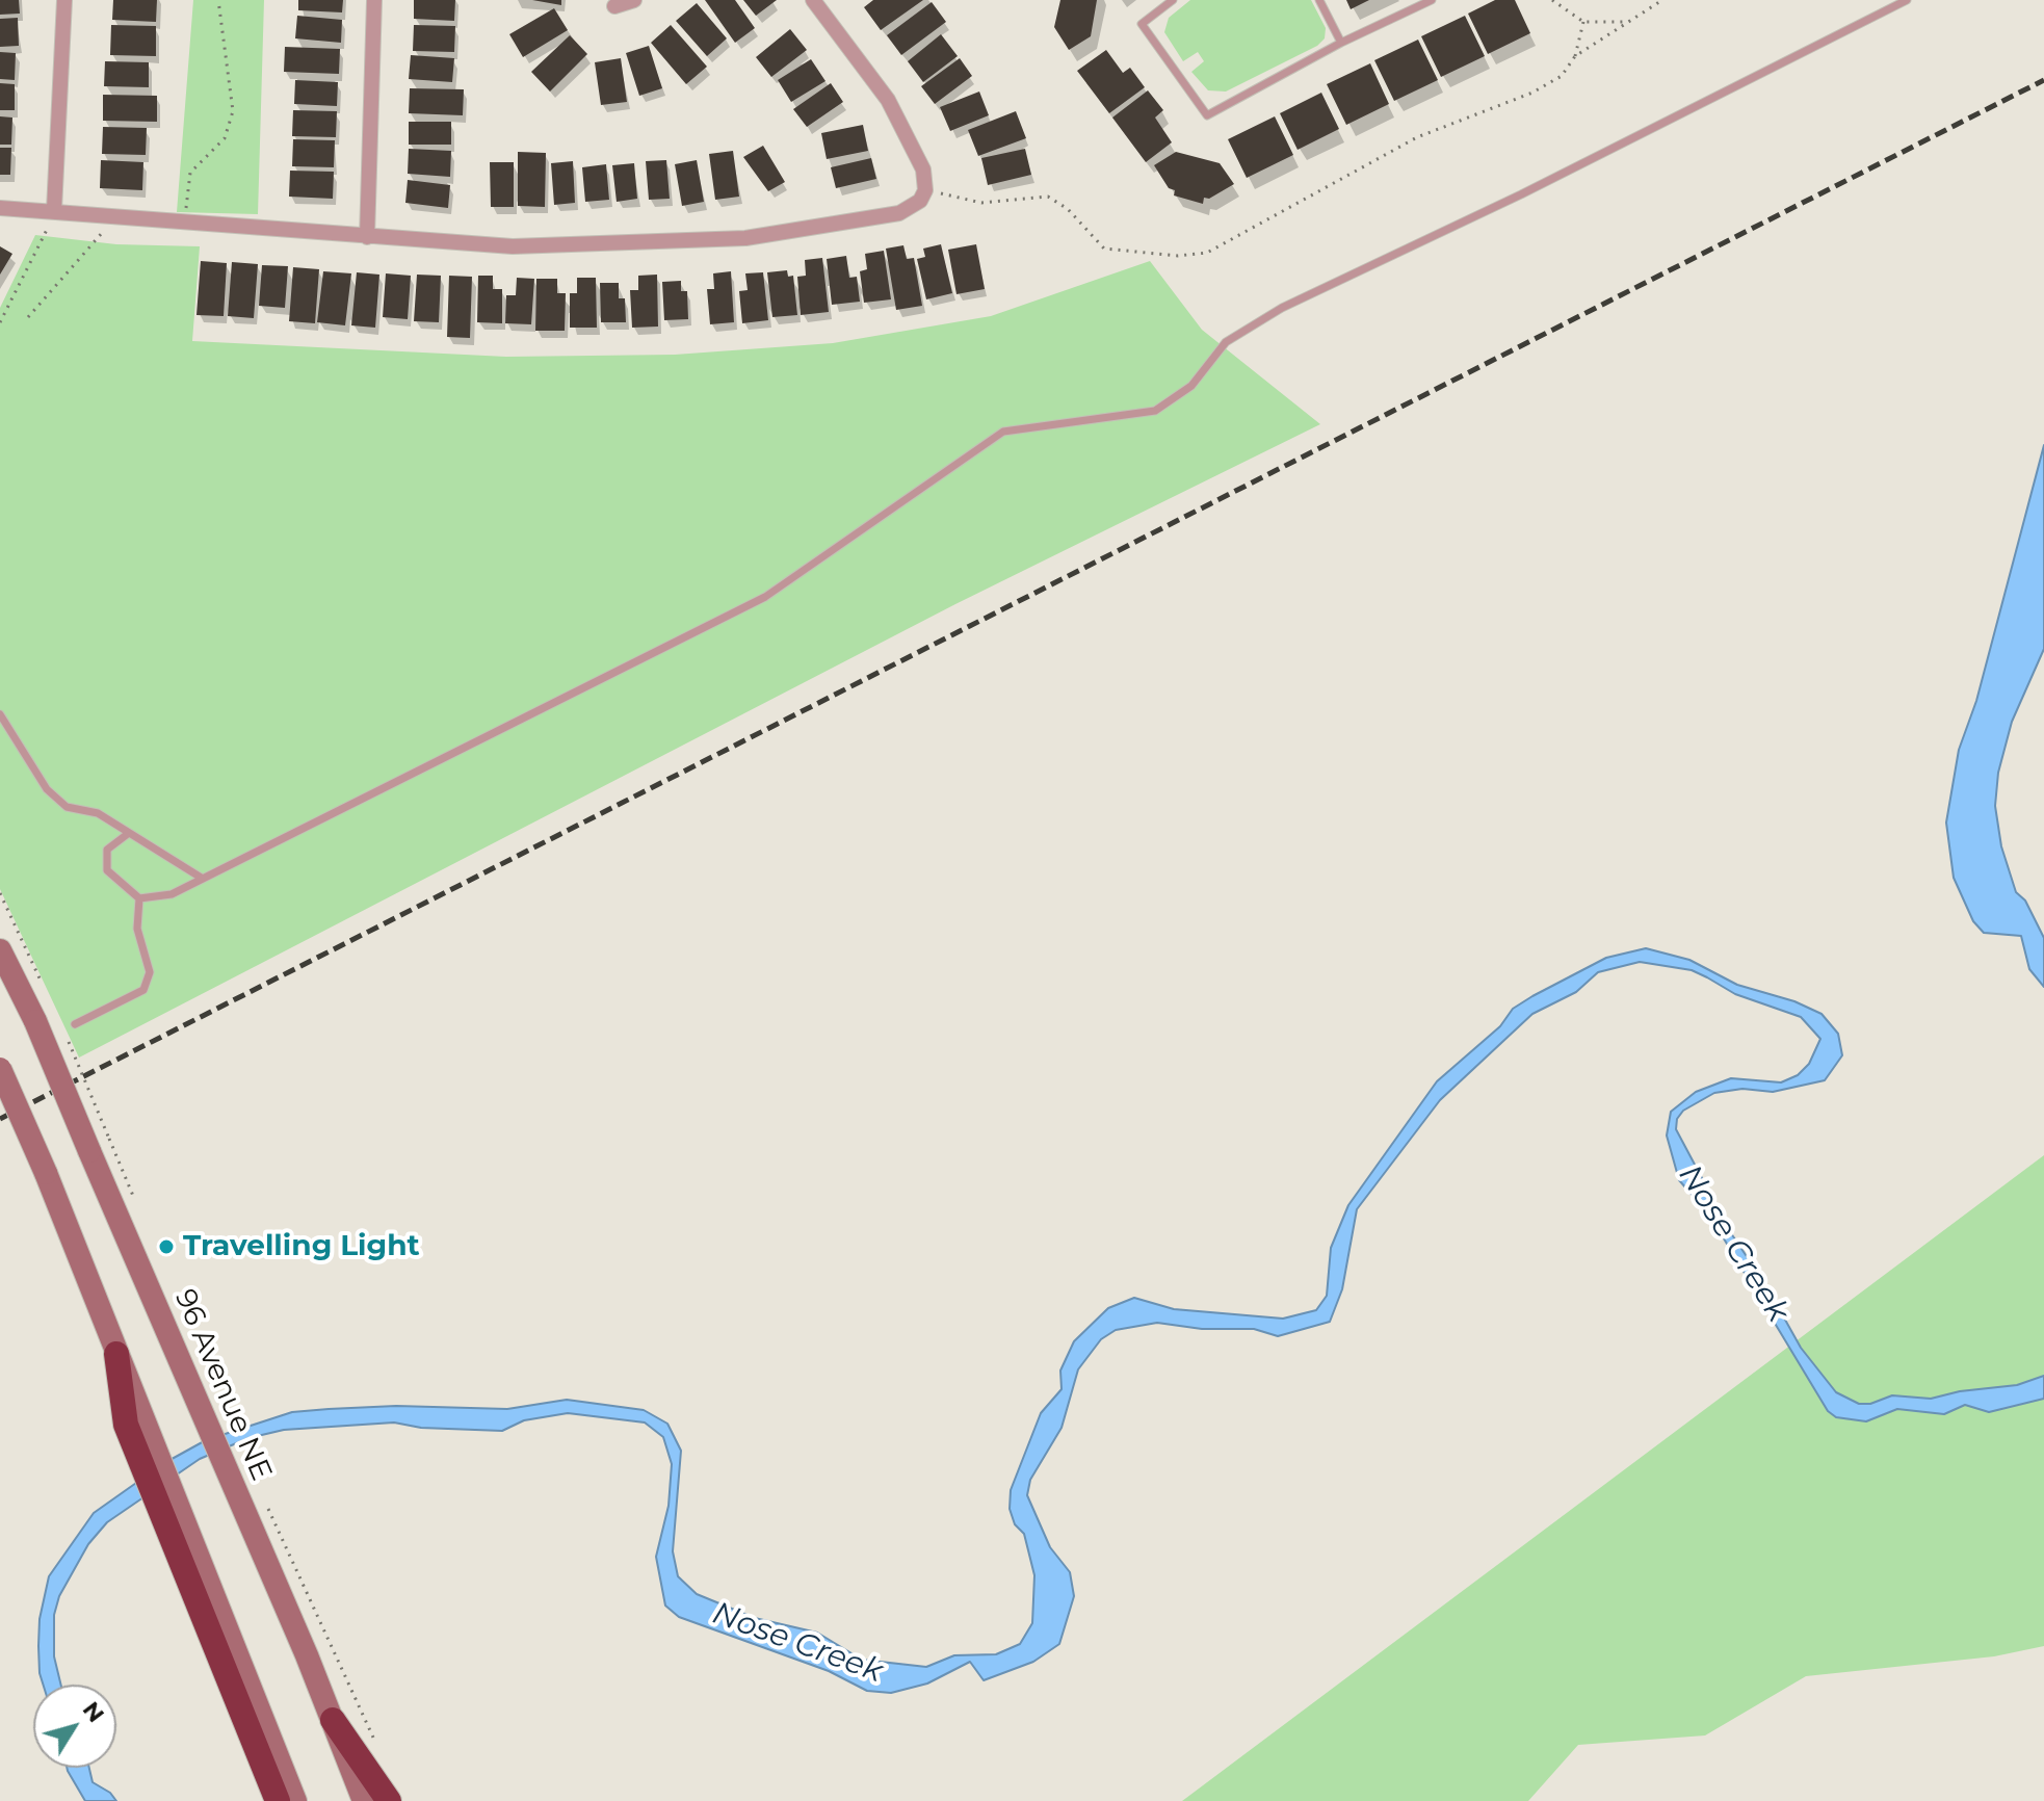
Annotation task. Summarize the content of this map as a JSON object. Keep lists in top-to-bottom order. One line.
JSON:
{"streets":{"main road":["96 Avenue NE"]},"water":["Nose Creek"],"places":["Travelling Light"],"north":"top right"}
